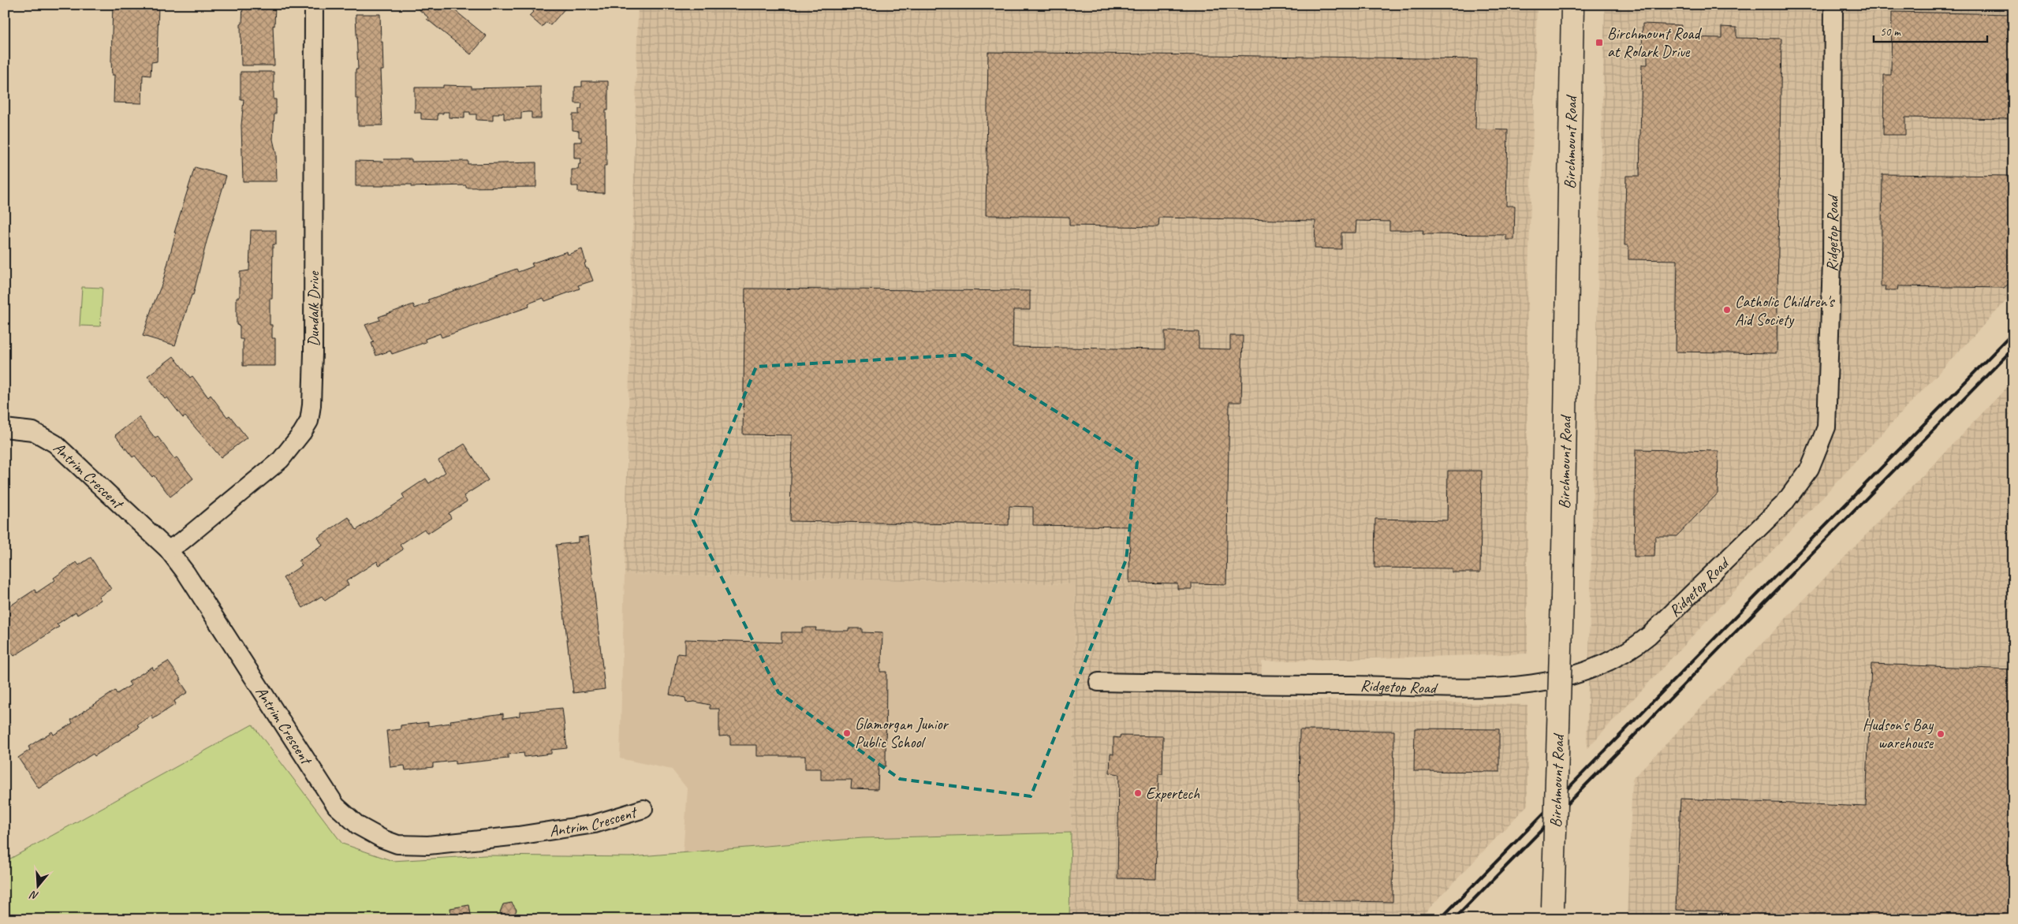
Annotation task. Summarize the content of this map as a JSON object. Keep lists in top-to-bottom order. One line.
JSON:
{"streets":{"main road":["Birchmount Road"],"street":["Ridgetop Road","Dundalk Drive","Antrim Crescent"]},"crossings":[["Dundalk Drive","Antrim Crescent"]],"places":{"transit":["Birchmount Road at Rolark Drive"],"other":["Catholic Children's Aid Society","Glamorgan Junior Public School","Hudson's Bay warehouse","Expertech"]},"scale_bar":"50 m","north":"bottom"}
